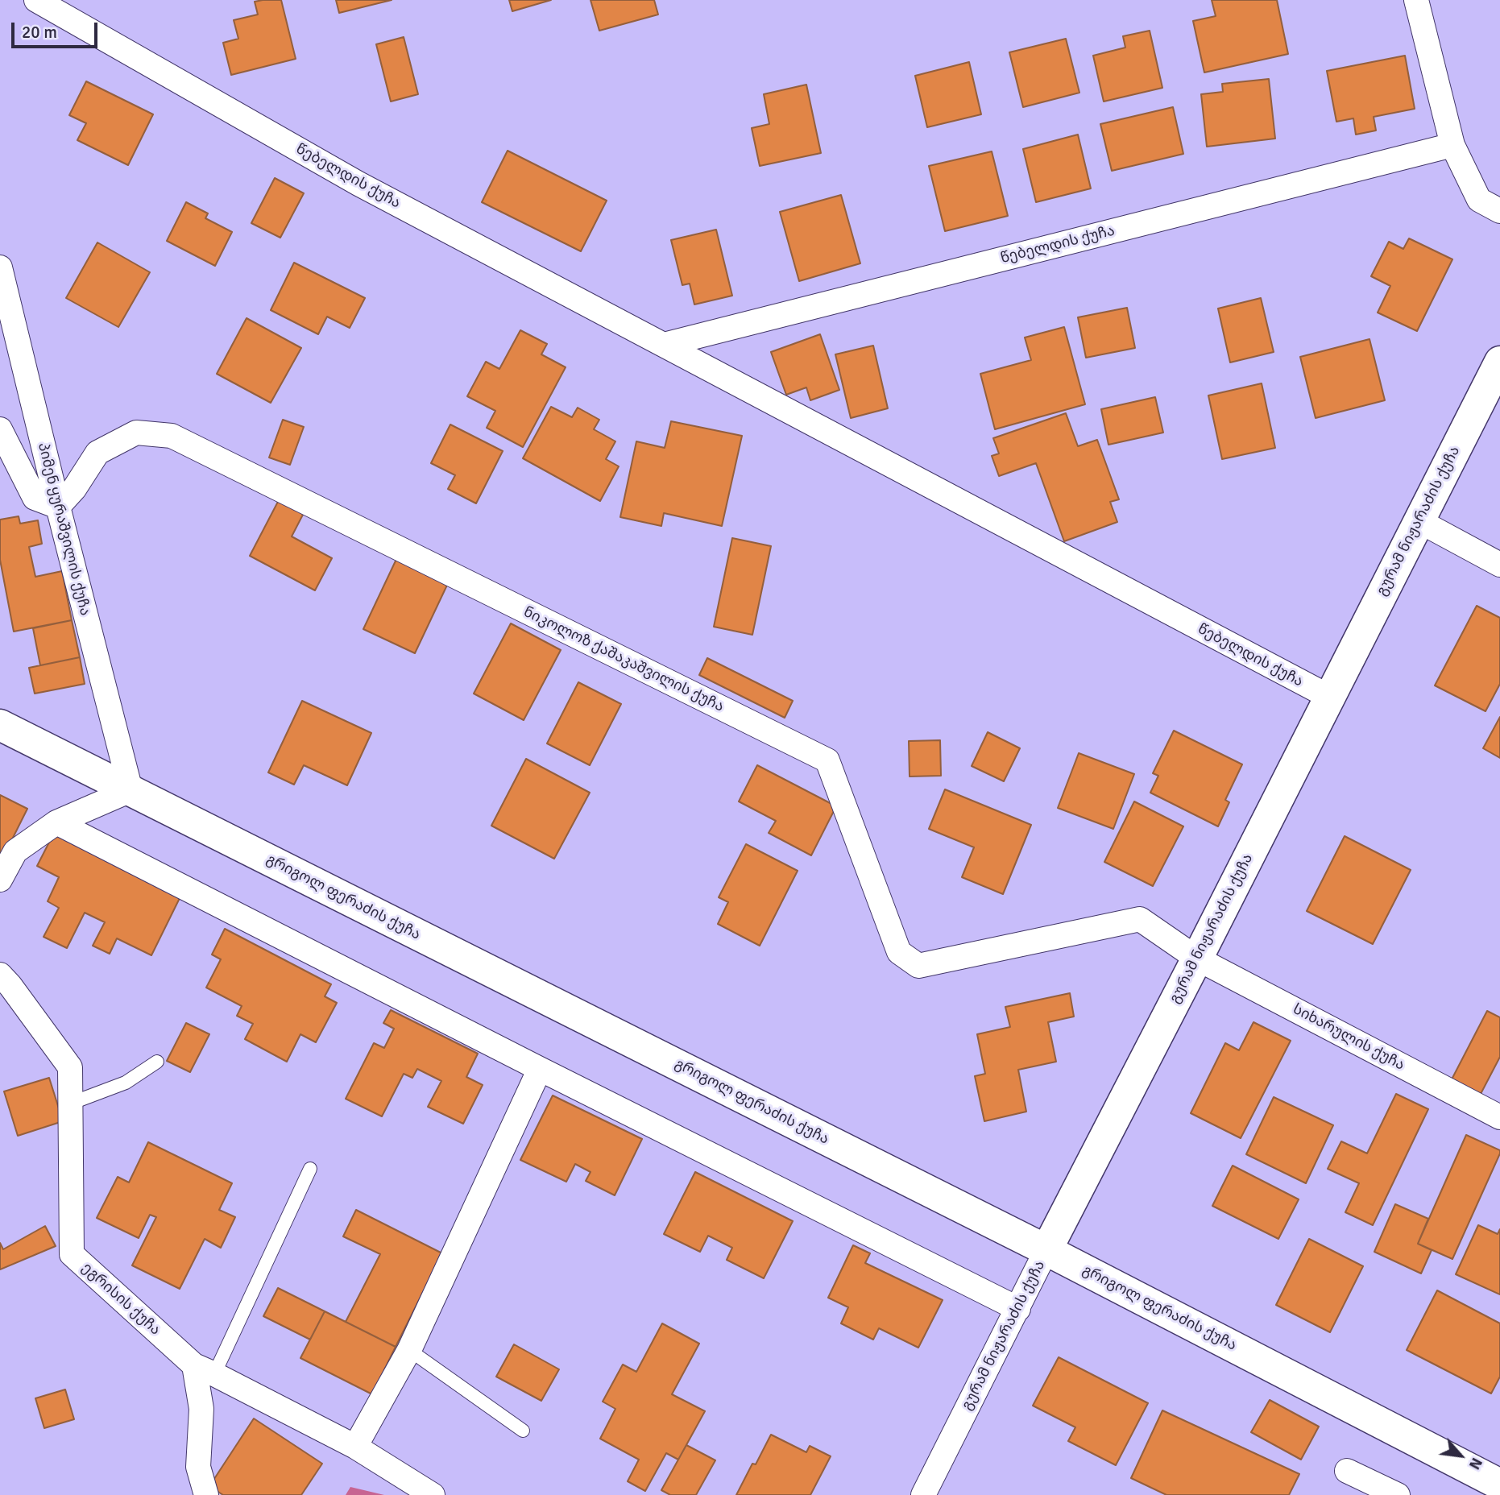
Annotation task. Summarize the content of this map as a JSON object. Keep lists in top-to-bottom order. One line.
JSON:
{"streets":{"street":["წებელდის ქუჩა","გურამ ნიჟარაძის ქუჩა","პიმენ ყურაშვილის ქუჩა","ნიკოლოზ ქაშაკაშვილის ქუჩა","გრიგოლ ფერაძის ქუჩა","სიხარულის ქუჩა","ეგრისის ქუჩა"]},"crossings":[["წებელდის ქუჩა","გურამ ნიჟარაძის ქუჩა"],["გურამ ნიჟარაძის ქუჩა","ნიკოლოზ ქაშაკაშვილის ქუჩა"],["გურამ ნიჟარაძის ქუჩა","გრიგოლ ფერაძის ქუჩა"],["გურამ ნიჟარაძის ქუჩა","სიხარულის ქუჩა"],["პიმენ ყურაშვილის ქუჩა","ნიკოლოზ ქაშაკაშვილის ქუჩა"],["პიმენ ყურაშვილის ქუჩა","გრიგოლ ფერაძის ქუჩა"],["ნიკოლოზ ქაშაკაშვილის ქუჩა","სიხარულის ქუჩა"]],"scale_bar":"20 m","north":"bottom right"}
